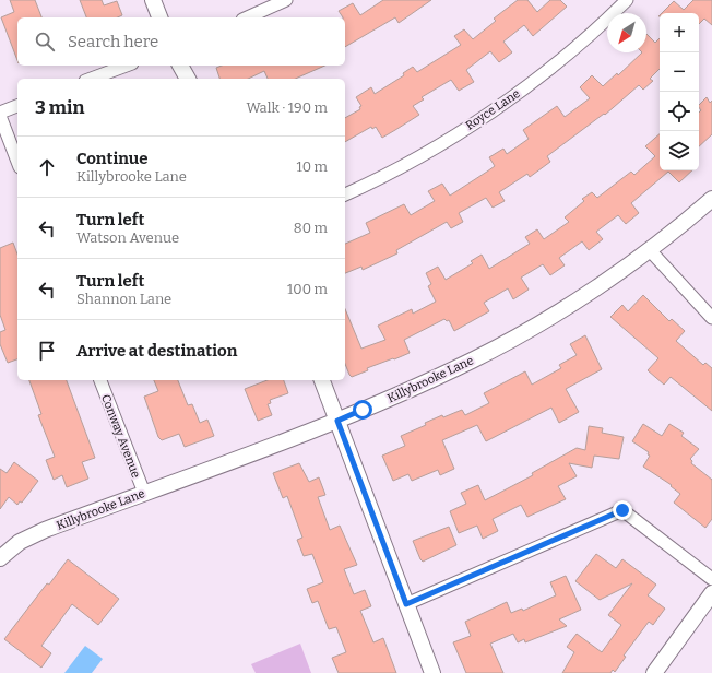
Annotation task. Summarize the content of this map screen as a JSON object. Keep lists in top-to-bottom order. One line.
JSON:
{"streets":{"street":["Royce Lane","Killybrooke Lane","Conway Avenue"]},"crossings":[["Killybrooke Lane","Conway Avenue"]],"north":"bottom left","page":{"map_buttons":["+","−"],"search":"Search here","heading":["3 min","Walk · 190 m"],"list":[["Continue","Killybrooke Lane","10 m"],["Turn left","Watson Avenue","80 m"],["Turn left","Shannon Lane","100 m"],"Arrive at destination"]}}
